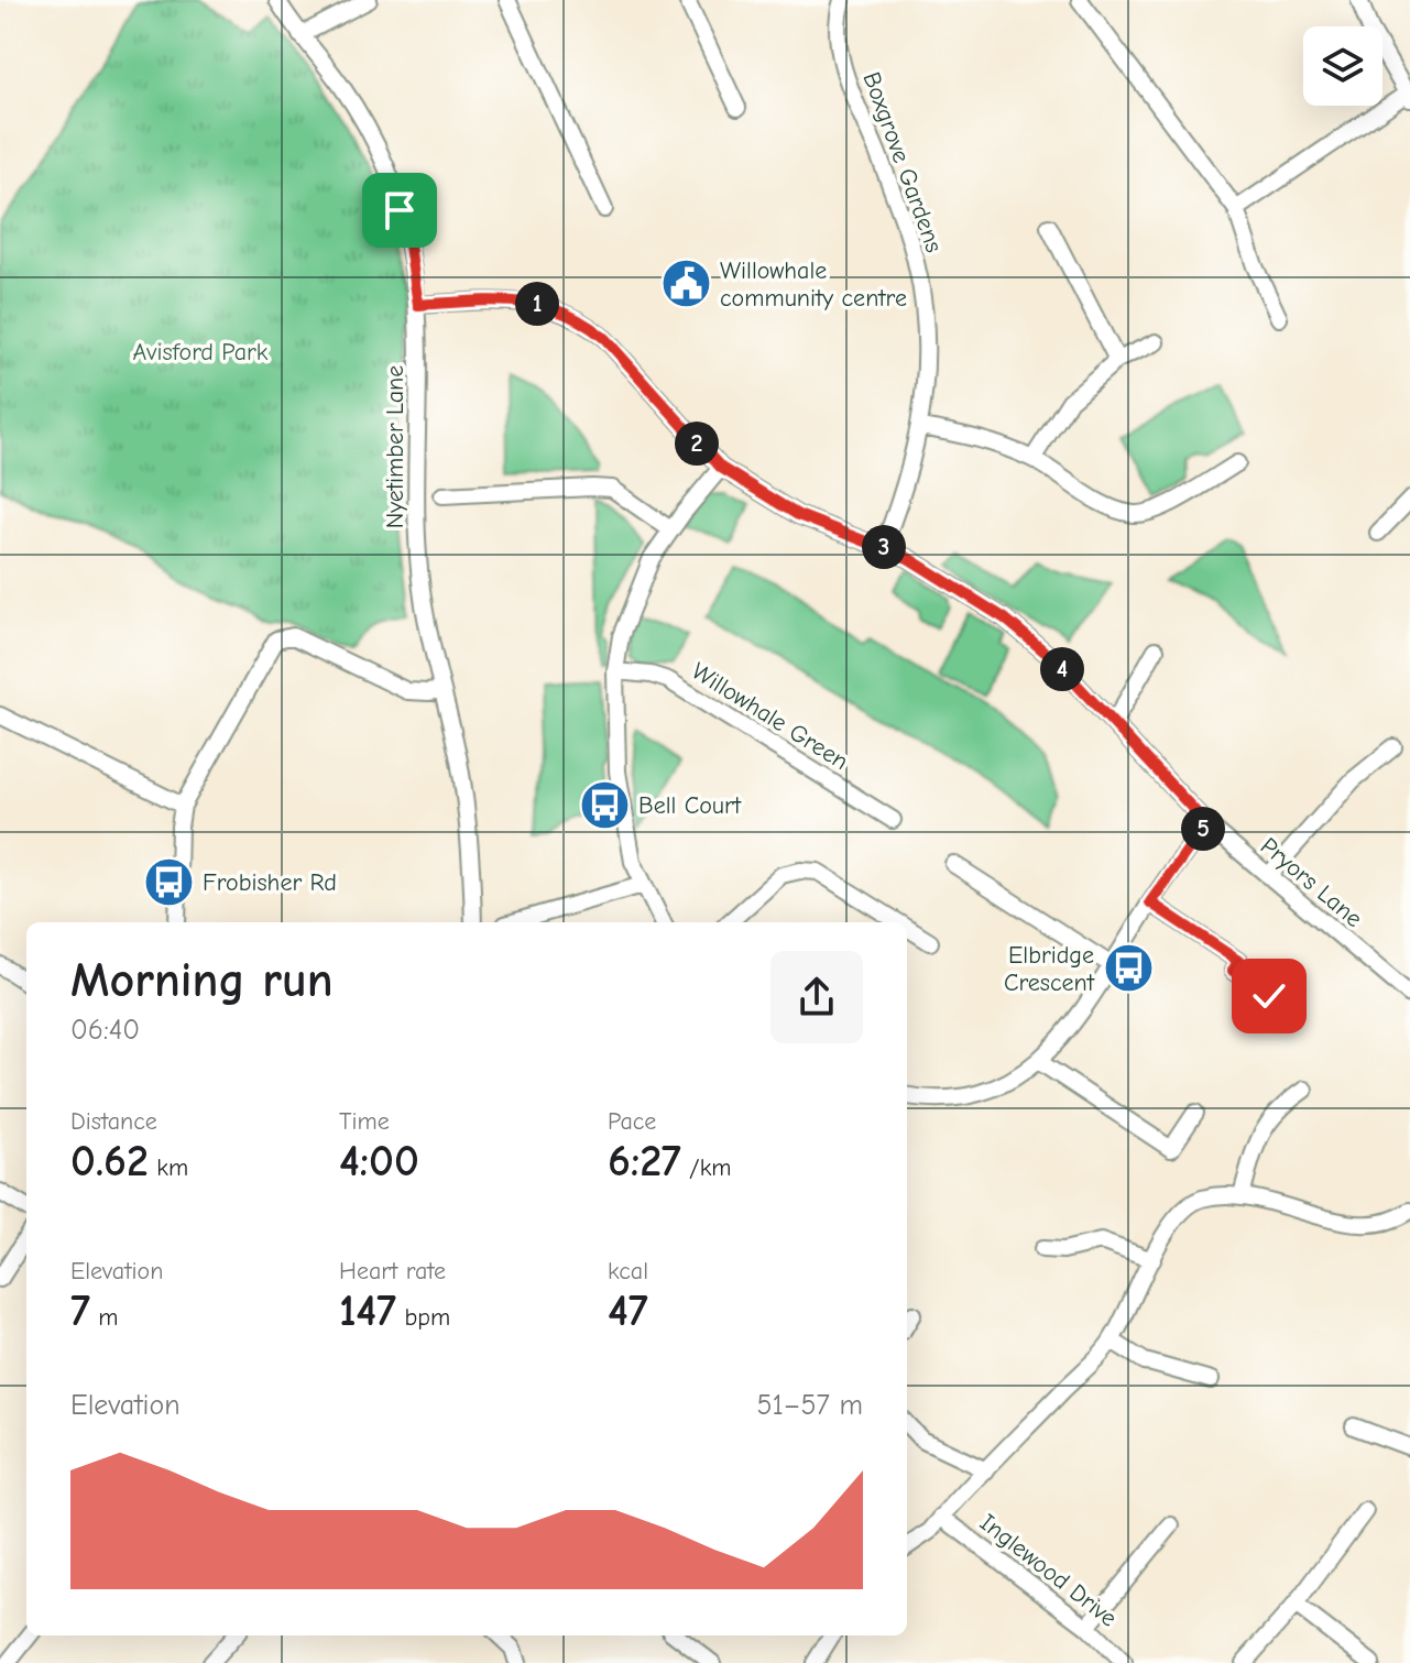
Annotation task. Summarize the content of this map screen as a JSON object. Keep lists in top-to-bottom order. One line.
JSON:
{"streets":{"street":["Boxgrove Gardens","Nyetimber Lane","Willowhale Green","Pryors Lane","Inglewood Drive"]},"crossings":[["Boxgrove Gardens","Pryors Lane"],["Nyetimber Lane","Pryors Lane"]],"parks":["Avisford Park"],"places":{"public building":["Willowhale community centre"],"bus stop":["Bell Court","Frobisher Rd","Elbridge Crescent"]},"page":{"pins":["1","2","3","4","5"],"heading":["Morning run","06:40"],"stats":[["Distance","0.62 km"],["Time","4:00"],["Pace","6:27 /km"],["Elevation","7 m"],["Heart rate","147 bpm"],["kcal","47"]],"chart":["Elevation","51–57 m"]}}
